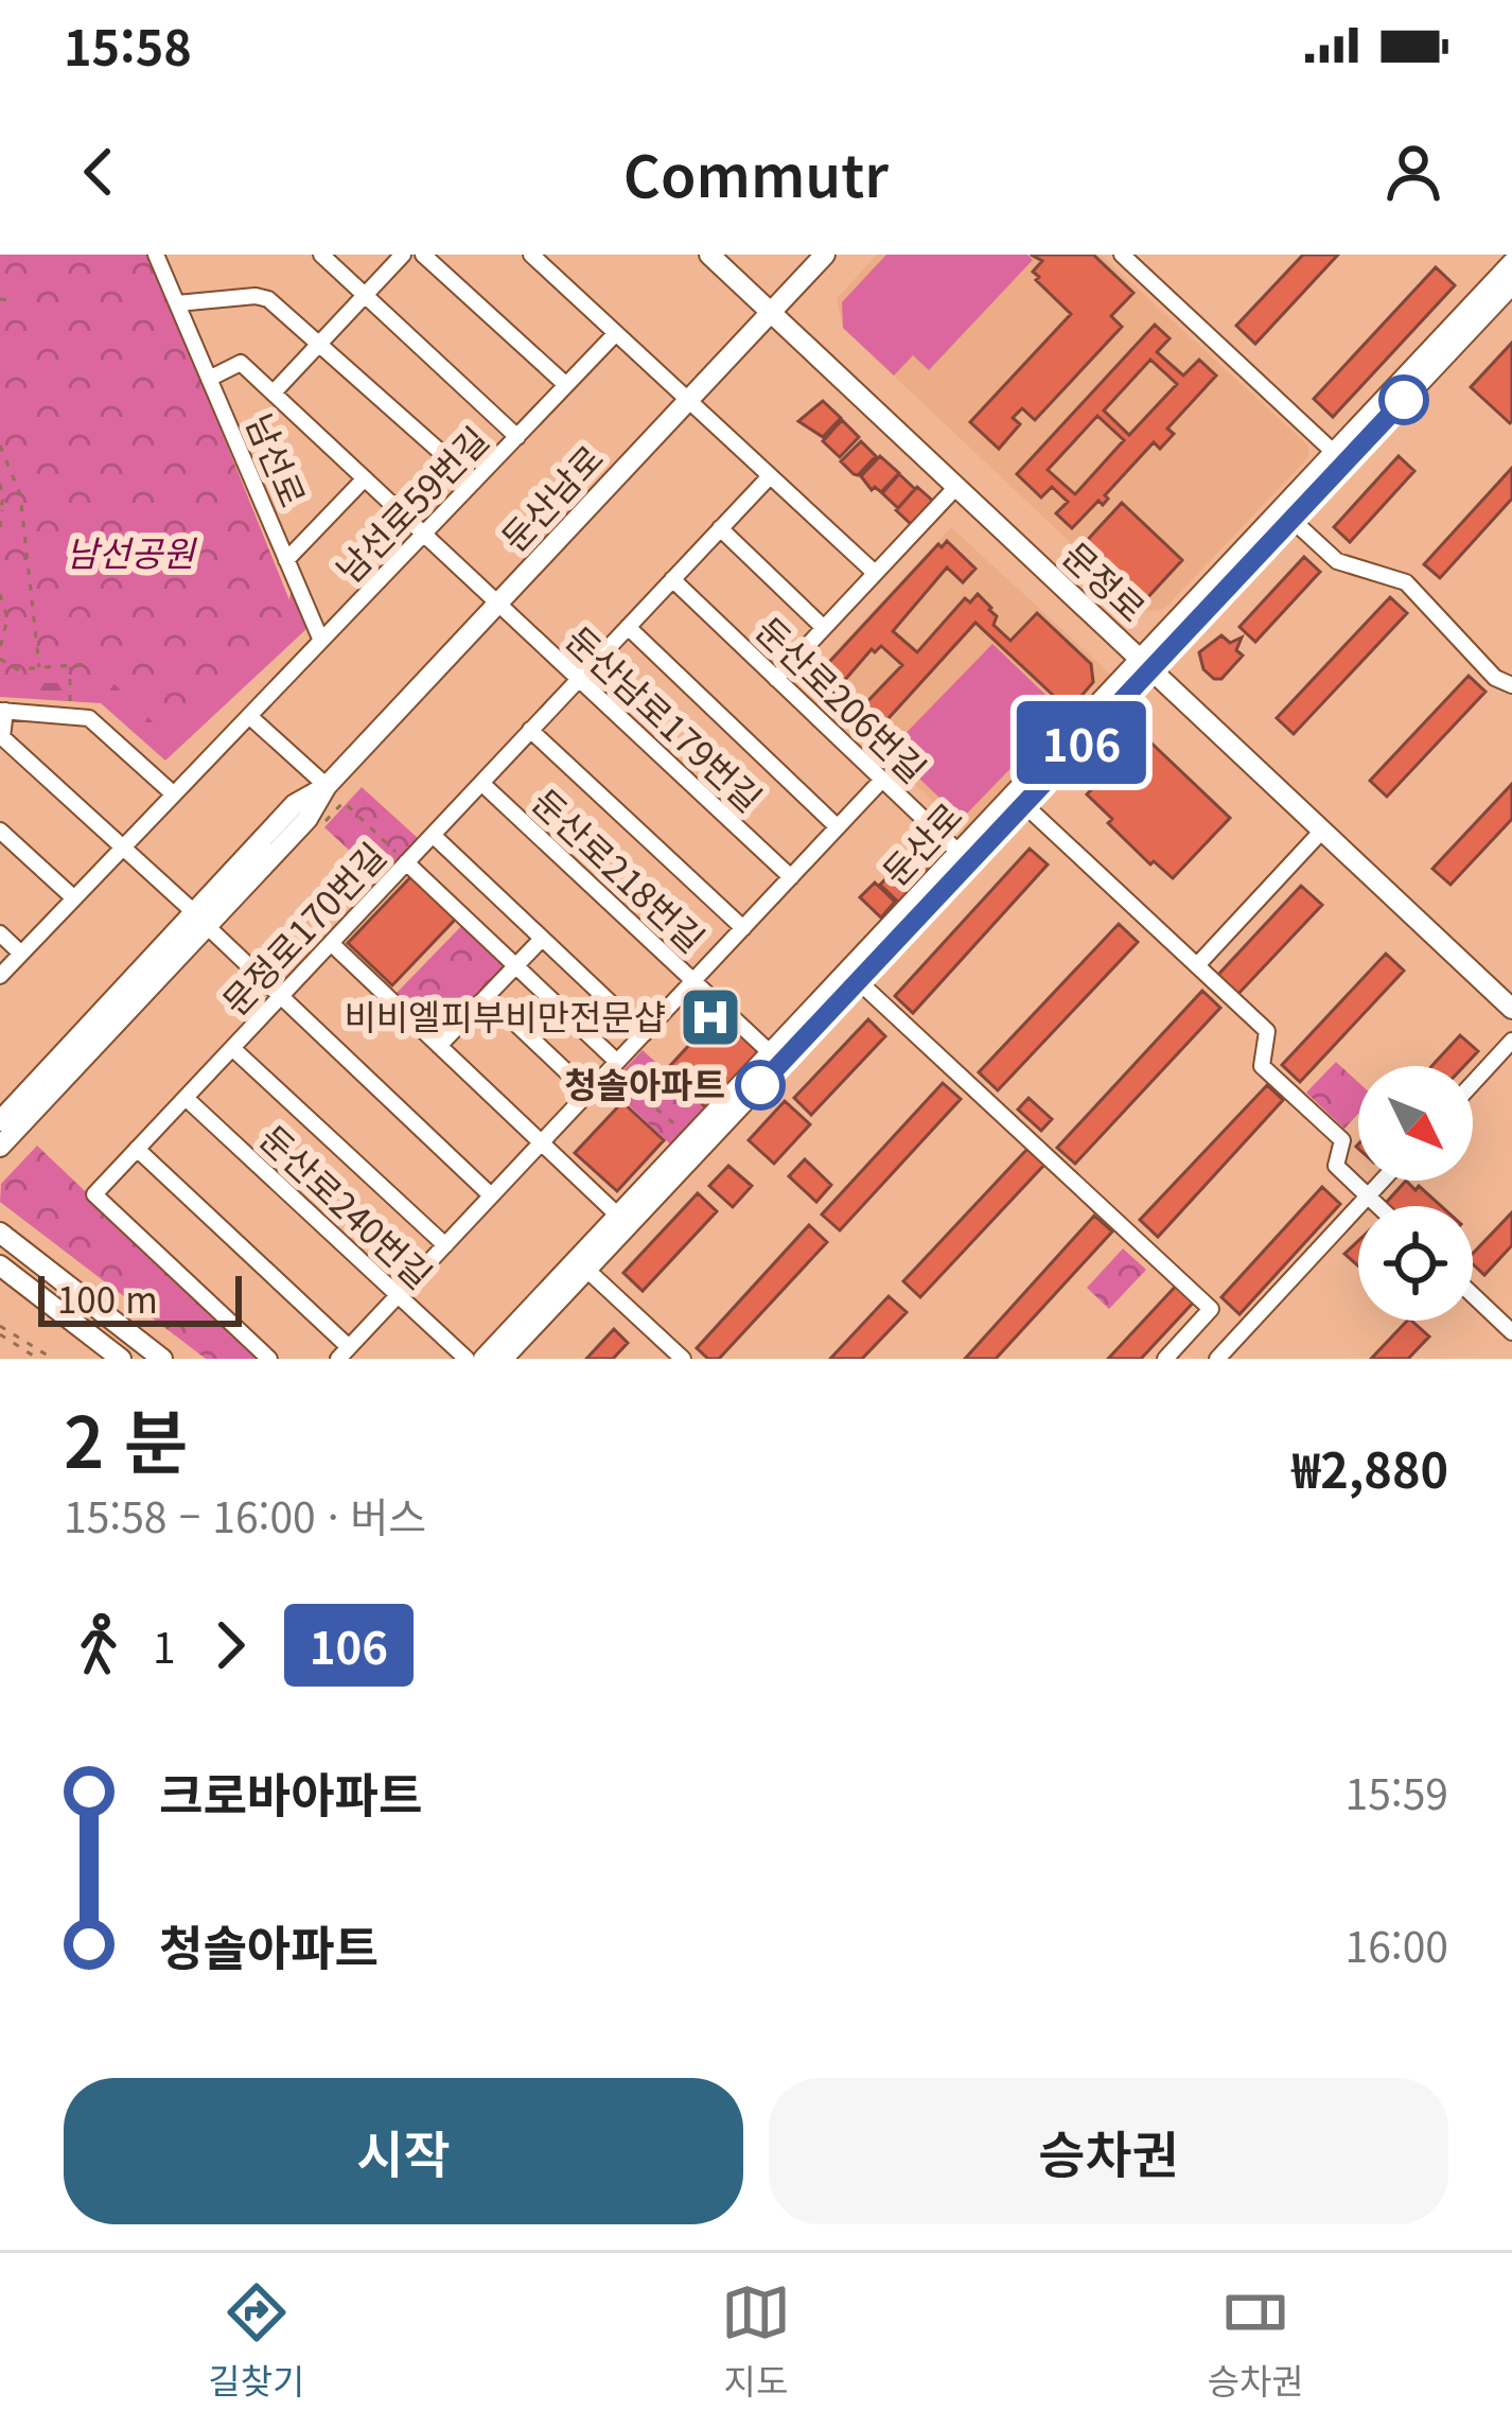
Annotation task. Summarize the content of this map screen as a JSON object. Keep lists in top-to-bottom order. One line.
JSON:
{"streets":{"main road":["둔산남로","문정로","둔산로"],"street":["남선로","남선로59번길","둔산로206번길","둔산남로179번길","둔산로218번길","문정로170번길","둔산로240번길"]},"crossings":[["남선로","남선로59번길"],["둔산남로","문정로"],["둔산남로","둔산남로179번길"],["남선로59번길","둔산남로179번길"],["문정로","둔산로"],["둔산로206번길","둔산로"],["둔산로206번길","문정로170번길"],["둔산남로179번길","문정로170번길"],["둔산로","둔산로218번길"],["둔산로218번길","문정로170번길"],["문정로170번길","둔산로240번길"]],"parks":["남선공원"],"places":{"hospital":["비비엘피부비만전문샵"],"other":["청솔아파트"]},"lines":["bus line 106"],"scale_bar":"100 m","north":"bottom right","page":{"status":"15:58","header":"Commutr","on_map":"106","scale":"100 m","heading":["2 분","15:58 – 16:00 · 버스","₩2,880"],"legs":["1","106"],"list":[{"name":"크로바아파트","value":"15:59"},{"name":"청솔아파트","value":"16:00"}],"buttons":["시작","승차권"],"tabs":["길찾기","지도","승차권"]}}
